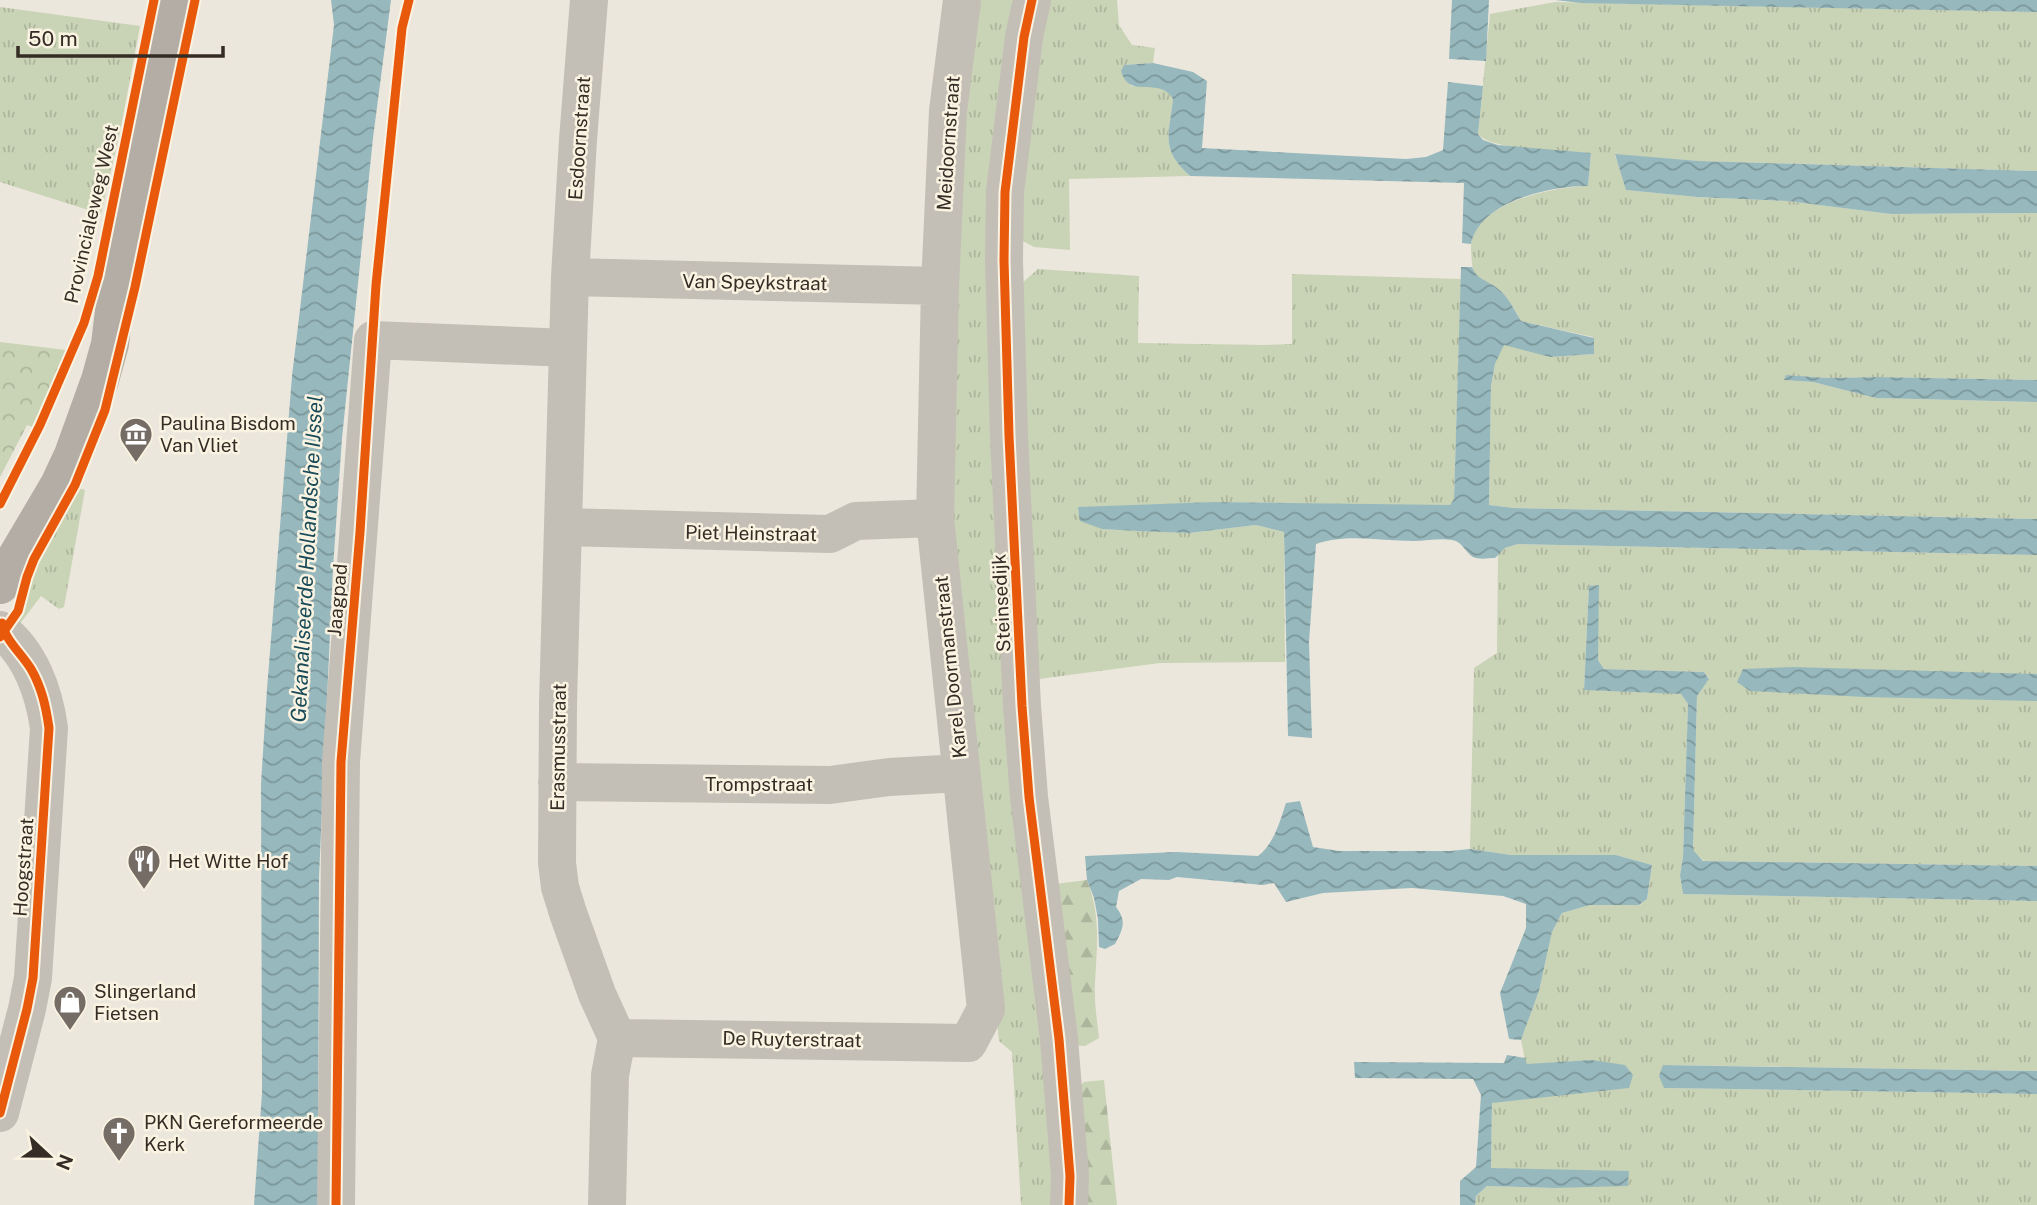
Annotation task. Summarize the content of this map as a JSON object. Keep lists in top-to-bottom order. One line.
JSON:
{"streets":{"main road":["Provincialeweg West"],"street":["Esdoornstraat","Meidoornstraat","Van Speykstraat","Piet Heinstraat","Jaagpad","Steinsedijk","Karel Doormanstraat","Erasmusstraat","Trompstraat","Hoogstraat","De Ruyterstraat"]},"crossings":[["Esdoornstraat","Van Speykstraat"],["Esdoornstraat","Erasmusstraat"],["Meidoornstraat","Van Speykstraat"],["Meidoornstraat","Karel Doormanstraat"],["Van Speykstraat","Karel Doormanstraat"],["Van Speykstraat","Erasmusstraat"],["Piet Heinstraat","Karel Doormanstraat"],["Piet Heinstraat","Erasmusstraat"],["Jaagpad","Erasmusstraat"],["Karel Doormanstraat","Trompstraat"],["Karel Doormanstraat","De Ruyterstraat"],["Erasmusstraat","Trompstraat"],["Erasmusstraat","De Ruyterstraat"]],"water":["Gekanaliseerde Hollandsche IJssel"],"places":{"museum":["Paulina Bisdom Van Vliet"],"restaurant":["Het Witte Hof"],"shop":["Slingerland Fietsen"],"church":["PKN Gereformeerde Kerk"]},"scale_bar":"50 m","north":"right"}
